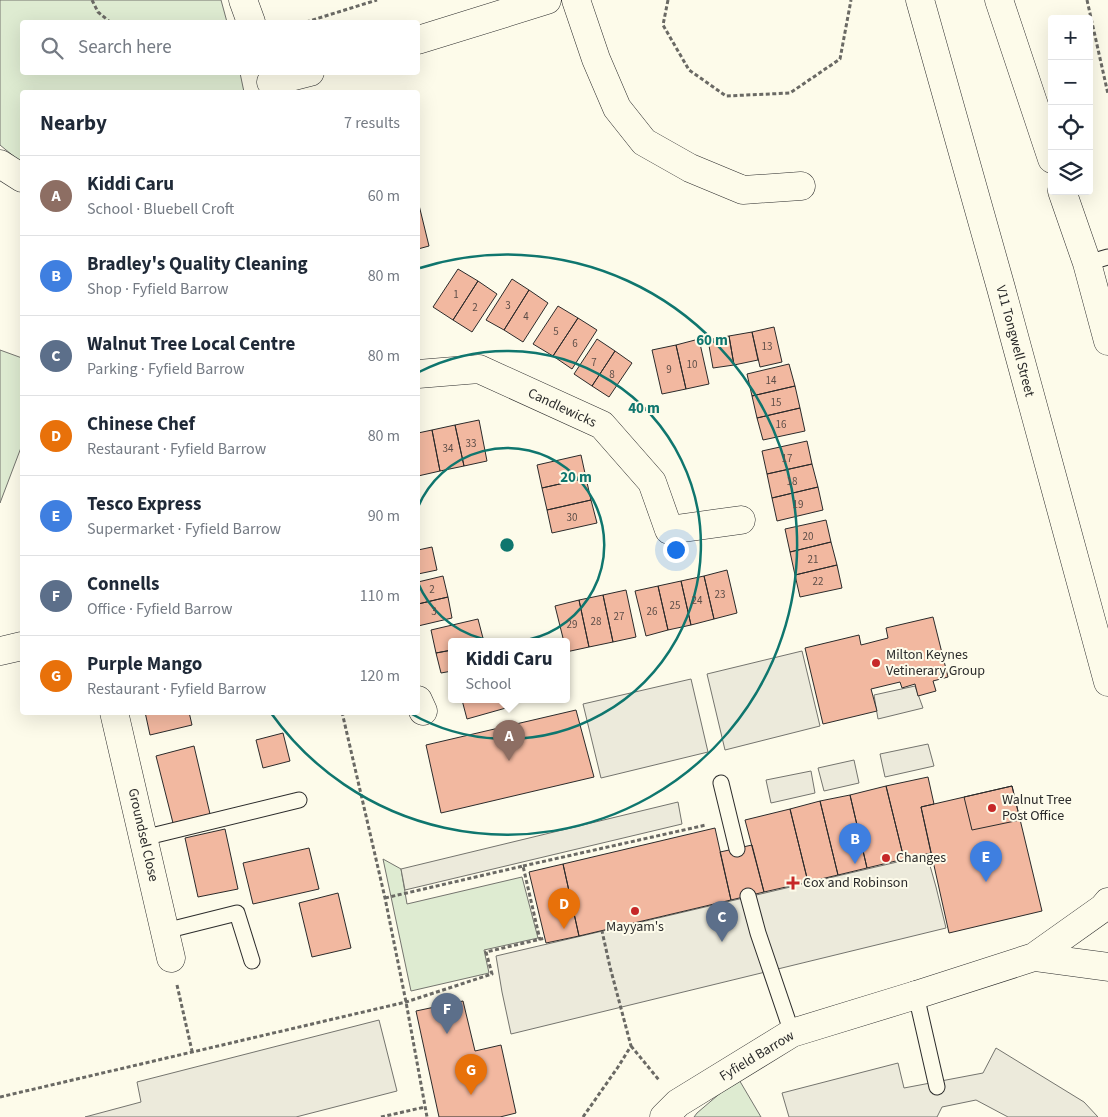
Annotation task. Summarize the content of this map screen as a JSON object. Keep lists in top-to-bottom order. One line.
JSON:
{"streets":{"main road":["V11 Tongwell Street","Candlewicks","Groundsel Close","Fyfield Barrow"]},"places":{"other":["Milton Keynes Vetinerary Group","Walnut Tree Post Office","Changes","Mayyam's"],"health":["Cox and Robinson"]},"house_numbers":["1","3","2","4","5","6","13","7","10","9","8","14","15","16","33","34","17","18","19","30","20","21","22","2","23","24","25","3","26","27","28","29"],"page":{"map_buttons":["+","−"],"search":"Search here","heading":["Nearby","7 results"],"list":[{"mark":"A","name":"Kiddi Caru","note":"School · Bluebell Croft","value":"60 m"},{"mark":"B","name":"Bradley's Quality Cleaning","note":"Shop · Fyfield Barrow","value":"80 m"},{"mark":"C","name":"Walnut Tree Local Centre","note":"Parking · Fyfield Barrow","value":"80 m"},{"mark":"D","name":"Chinese Chef","note":"Restaurant · Fyfield Barrow","value":"80 m"},{"mark":"E","name":"Tesco Express","note":"Supermarket · Fyfield Barrow","value":"90 m"},{"mark":"F","name":"Connells","note":"Office · Fyfield Barrow","value":"110 m"},{"mark":"G","name":"Purple Mango","note":"Restaurant · Fyfield Barrow","value":"120 m"}],"popup":["Kiddi Caru","School"],"pins":["A","B","E","D","C","F","G"]},"rings":["60 m","40 m","20 m"]}
